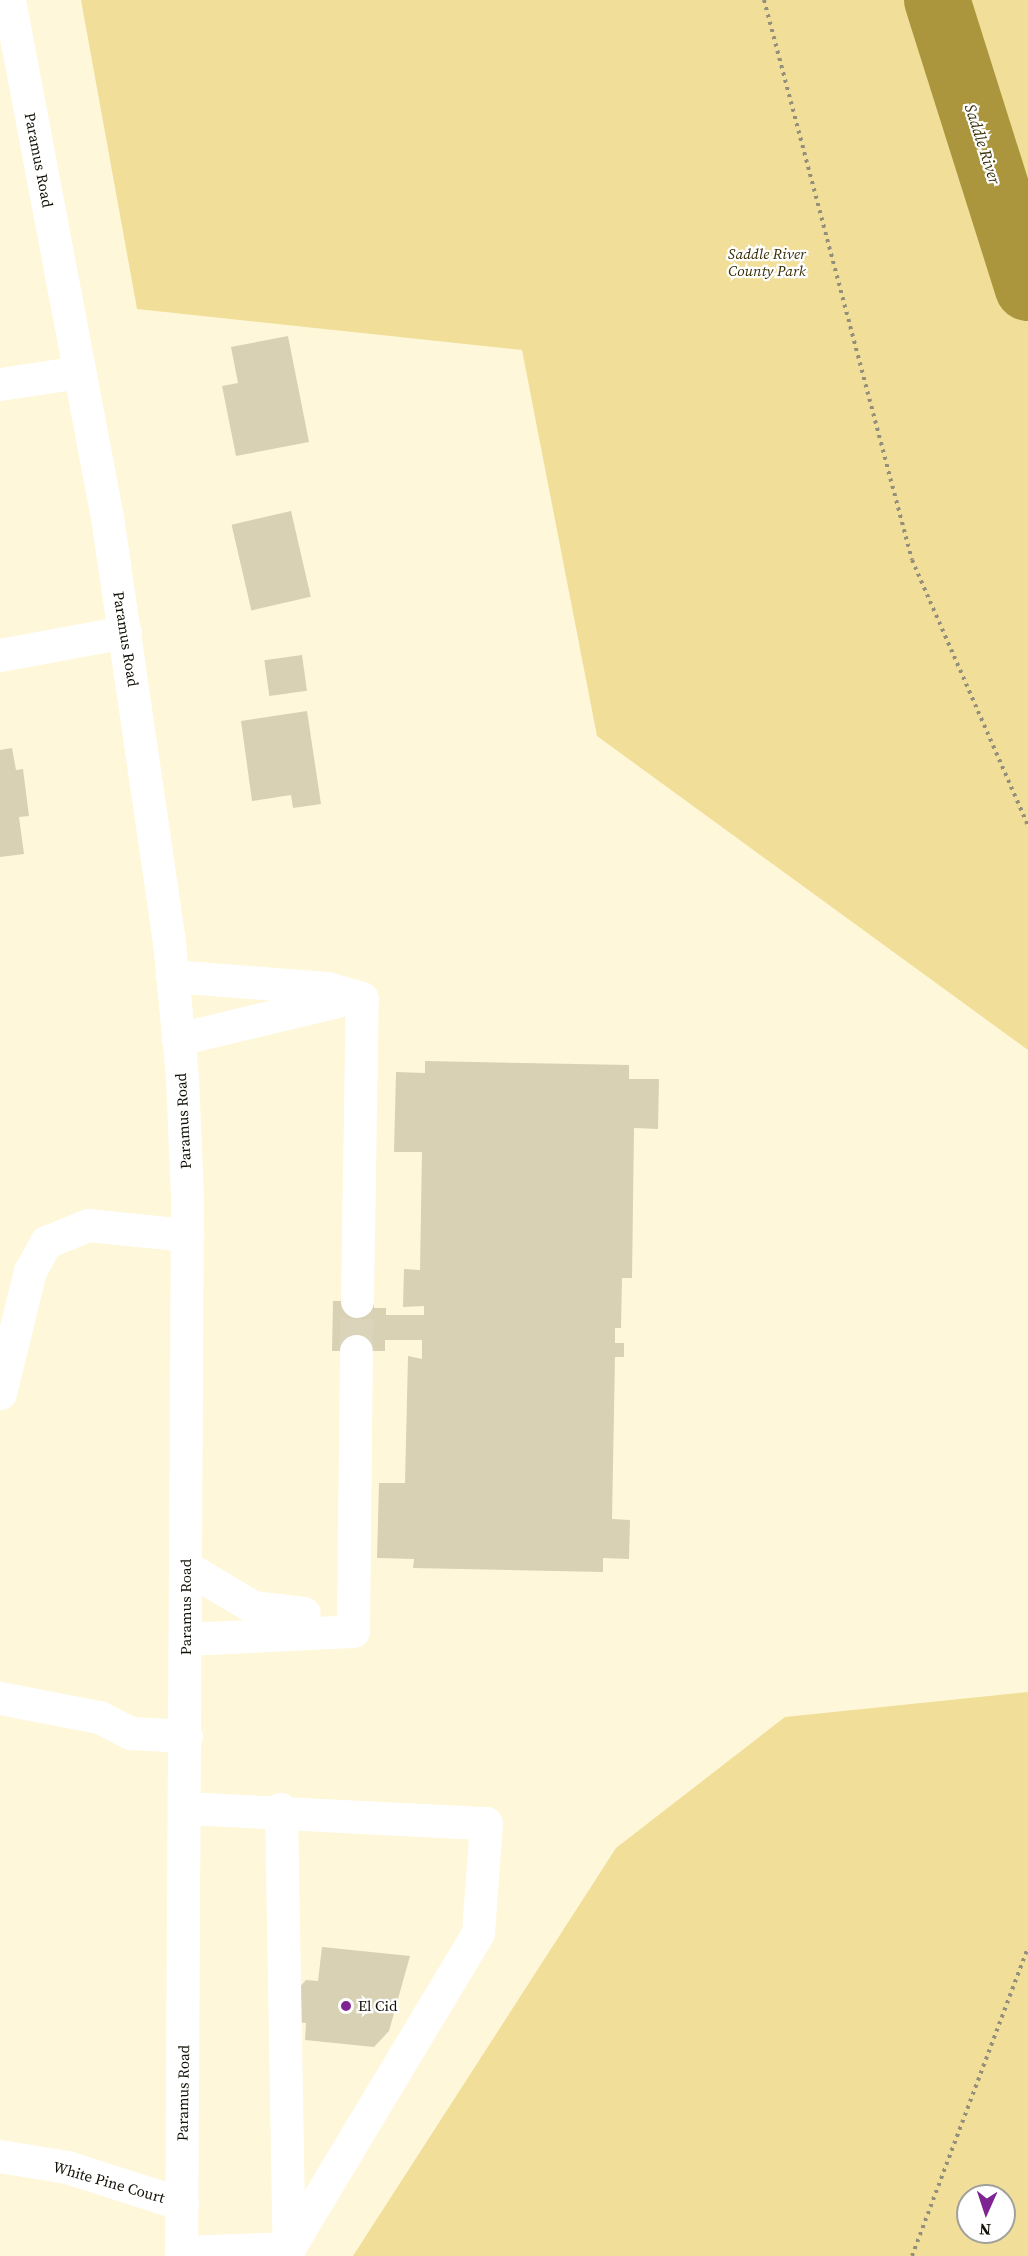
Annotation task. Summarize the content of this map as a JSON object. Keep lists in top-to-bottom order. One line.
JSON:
{"streets":{"main road":["Paramus Road","White Pine Court"]},"crossings":[["Paramus Road","White Pine Court"]],"water":["Saddle River"],"parks":["Saddle River County Park"],"places":["El Cid"],"north":"bottom"}
